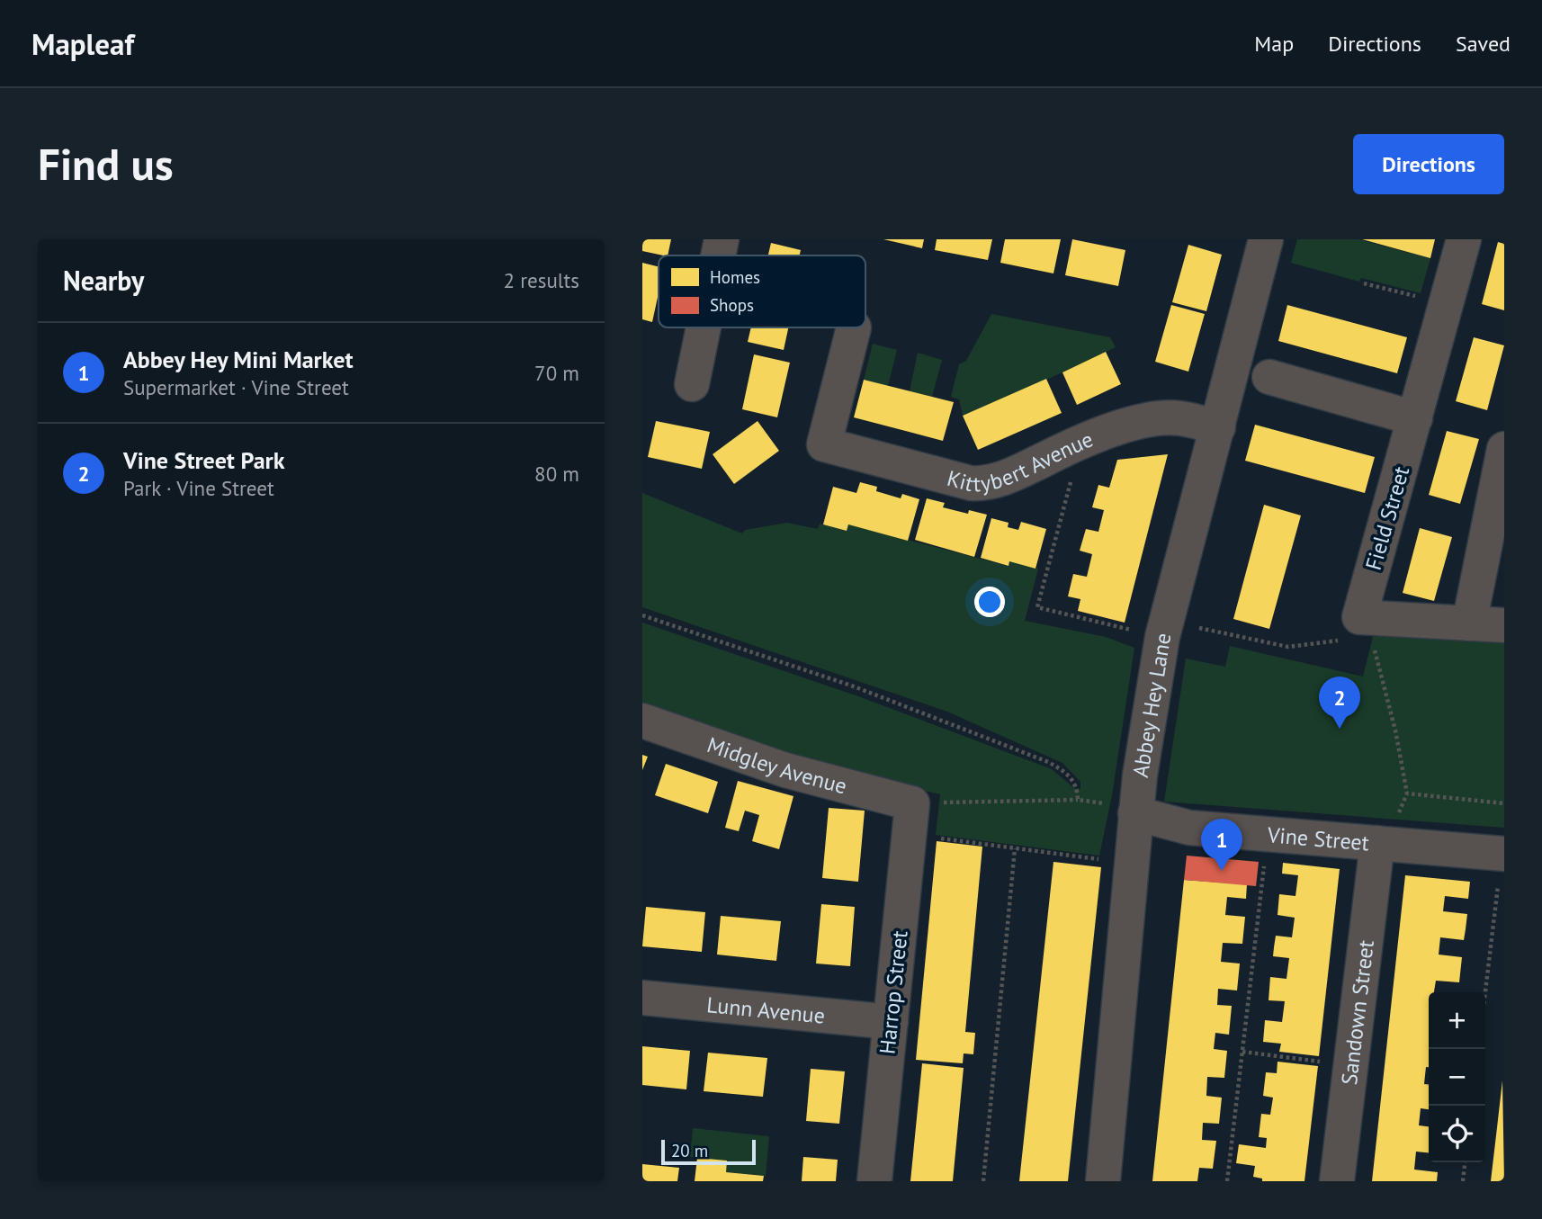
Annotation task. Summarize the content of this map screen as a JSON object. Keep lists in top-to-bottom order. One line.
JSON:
{"streets":{"street":["Kittybert Avenue","Field Street","Abbey Hey Lane","Midgley Avenue","Vine Street","Harrop Street","Lunn Avenue","Sandown Street"]},"crossings":[["Kittybert Avenue","Abbey Hey Lane"],["Abbey Hey Lane","Vine Street"],["Midgley Avenue","Harrop Street"],["Vine Street","Sandown Street"],["Harrop Street","Lunn Avenue"]],"legend":["Homes","Shops"],"scale_bar":"20 m","page":{"header":"Mapleaf","nav":["Map","Directions","Saved"],"buttons":"Directions","title":"Find us","heading":["Nearby","2 results"],"list":[{"mark":"1","name":"Abbey Hey Mini Market","note":"Supermarket · Vine Street","value":"70 m"},{"mark":"2","name":"Vine Street Park","note":"Park · Vine Street","value":"80 m"}],"pins":["2","1"],"map_buttons":["+","−"],"scale":"20 m"}}
